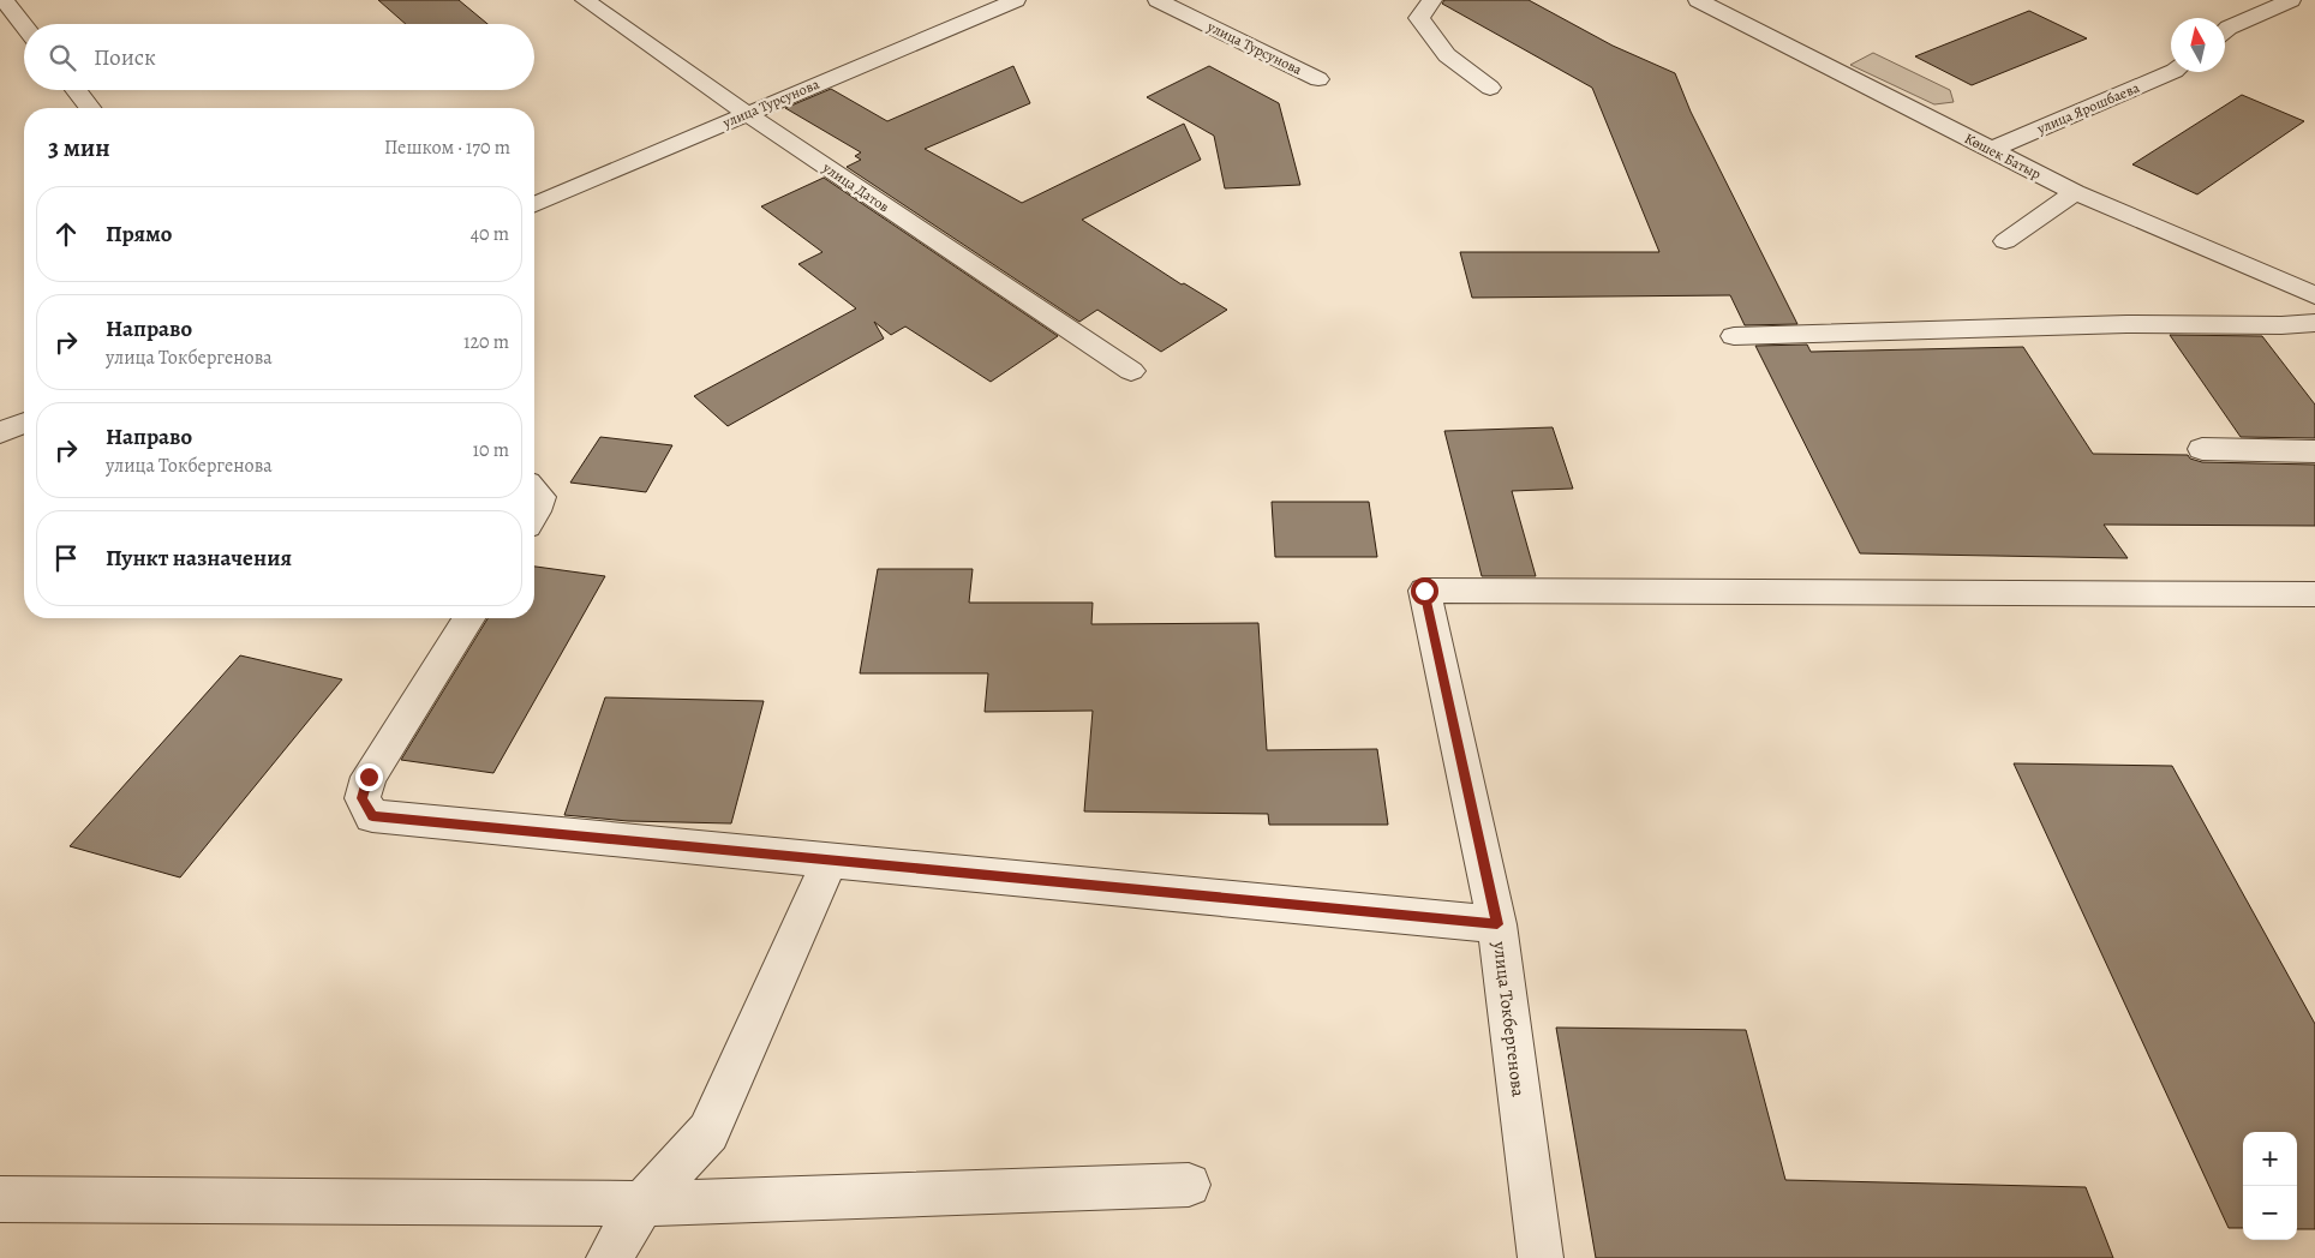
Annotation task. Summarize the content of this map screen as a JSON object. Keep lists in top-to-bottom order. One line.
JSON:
{"streets":{"street":["улица Турсунова","улица Ярошбаева","Көшек Батыр","улица Датов","улица Токбергенова"]},"crossings":[["улица Турсунова","улица Датов"],["улица Ярошбаева","Көшек Батыр"]],"north":"top","page":{"search":"Поиск","heading":["3 мин","Пешком · 170 m"],"list":[["Прямо","40 m"],["Направо","улица Токбергенова","120 m"],["Направо","улица Токбергенова","10 m"],"Пункт назначения"],"map_buttons":["+","−"]}}
